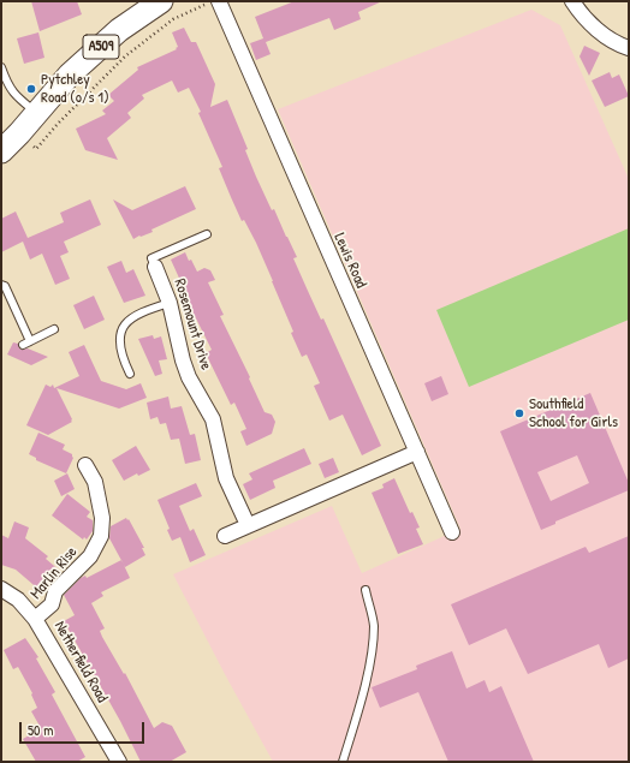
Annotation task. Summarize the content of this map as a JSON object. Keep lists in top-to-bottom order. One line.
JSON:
{"streets":{"main road":["A509"],"street":["Lewis Road","Rosemount Drive","Marlin Rise","Netherfield Road"]},"crossings":[["Marlin Rise","Netherfield Road"]],"places":["Pytchley Road (o/s 1)","Southfield School for Girls"],"scale_bar":"50 m"}
